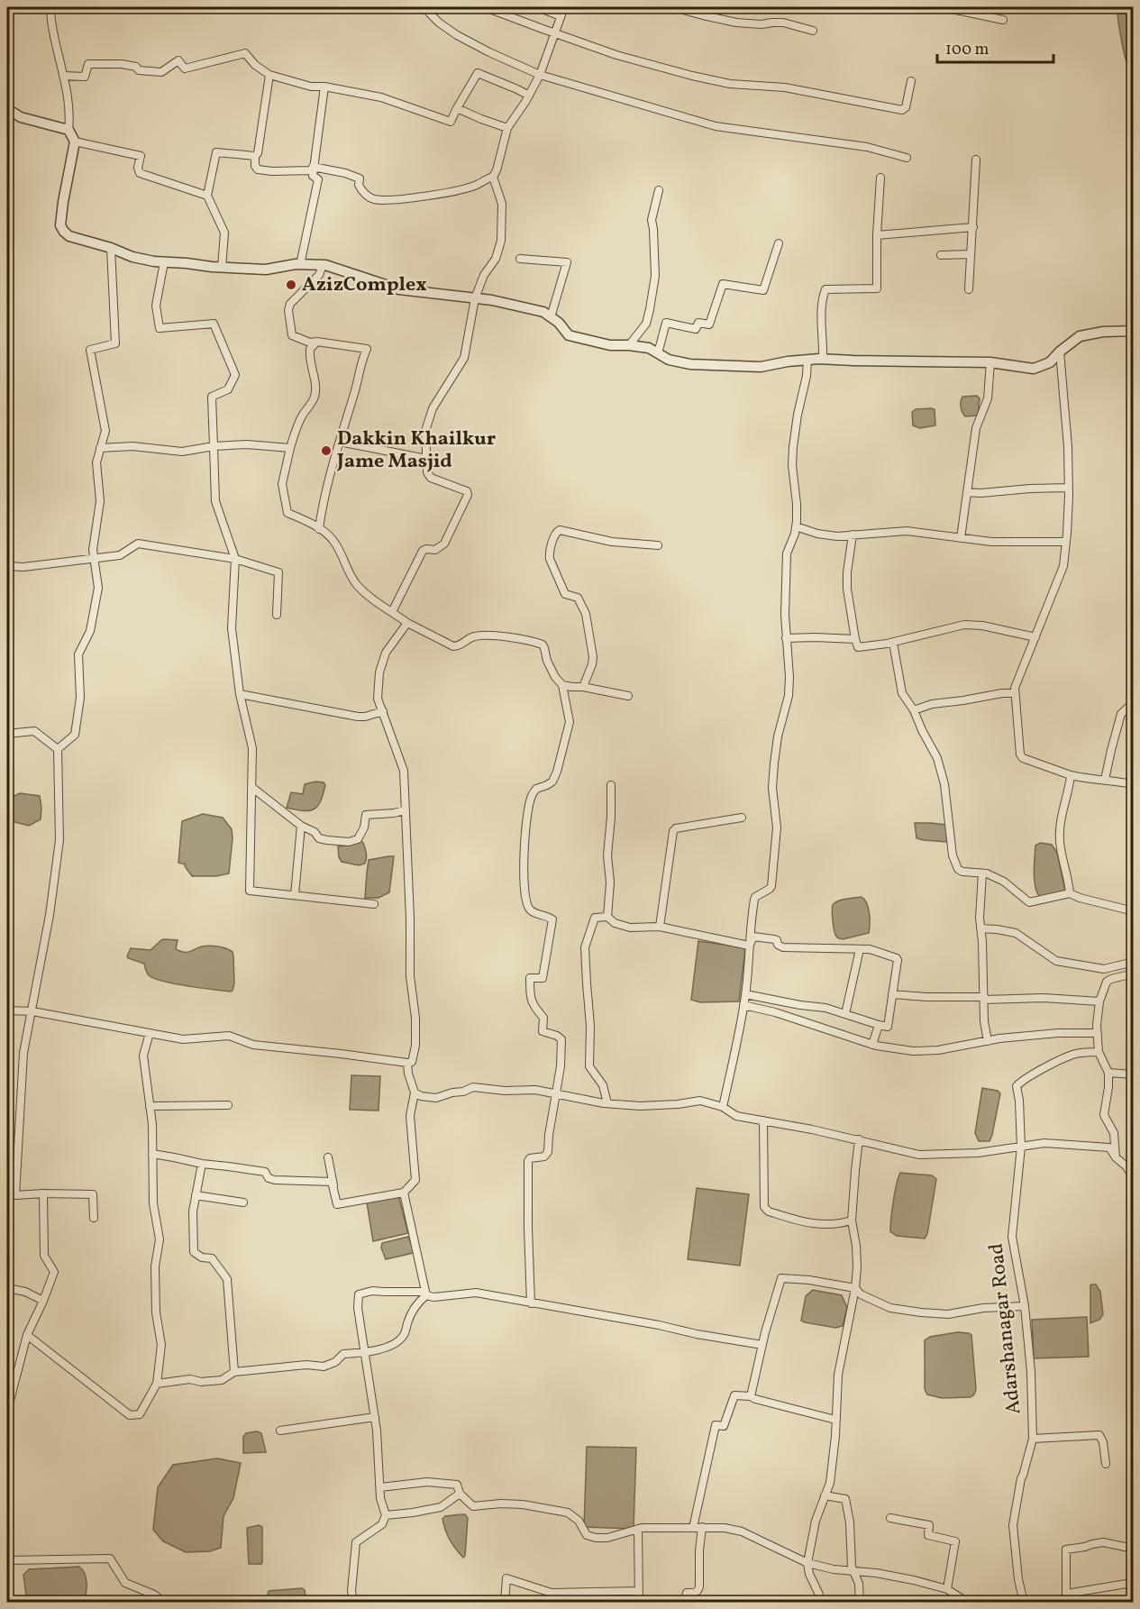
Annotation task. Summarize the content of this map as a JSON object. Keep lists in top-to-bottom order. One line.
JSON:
{"streets":{"street":["Adarshanagar Road"]},"places":["AzizComplex","Dakkin Khailkur Jame Masjid"],"scale_bar":"100 m"}
